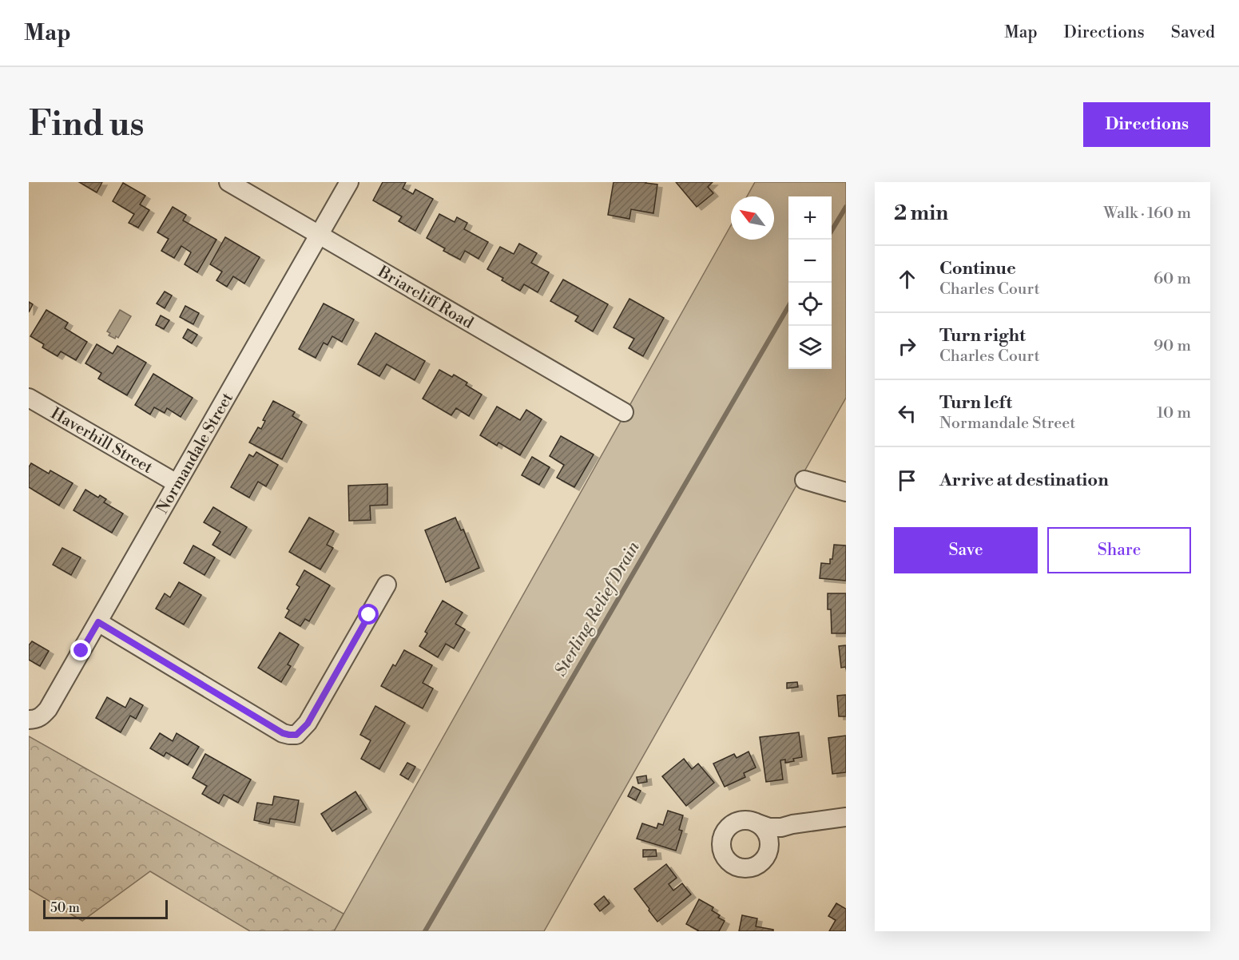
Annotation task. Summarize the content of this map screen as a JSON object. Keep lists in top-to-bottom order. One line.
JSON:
{"streets":{"street":["Briarcliff Road","Haverhill Street","Normandale Street"]},"crossings":[["Briarcliff Road","Normandale Street"],["Haverhill Street","Normandale Street"]],"water":["Sterling Relief Drain"],"scale_bar":"50 m","north":"top left","page":{"header":"Map","nav":["Map","Directions","Saved"],"buttons":["Directions",["Save","Share"]],"title":"Find us","heading":["2 min","Walk · 160 m"],"map_buttons":["+","−"],"list":[["Continue","Charles Court","60 m"],["Turn right","Charles Court","90 m"],["Turn left","Normandale Street","10 m"],"Arrive at destination"],"scale":"50 m"}}
